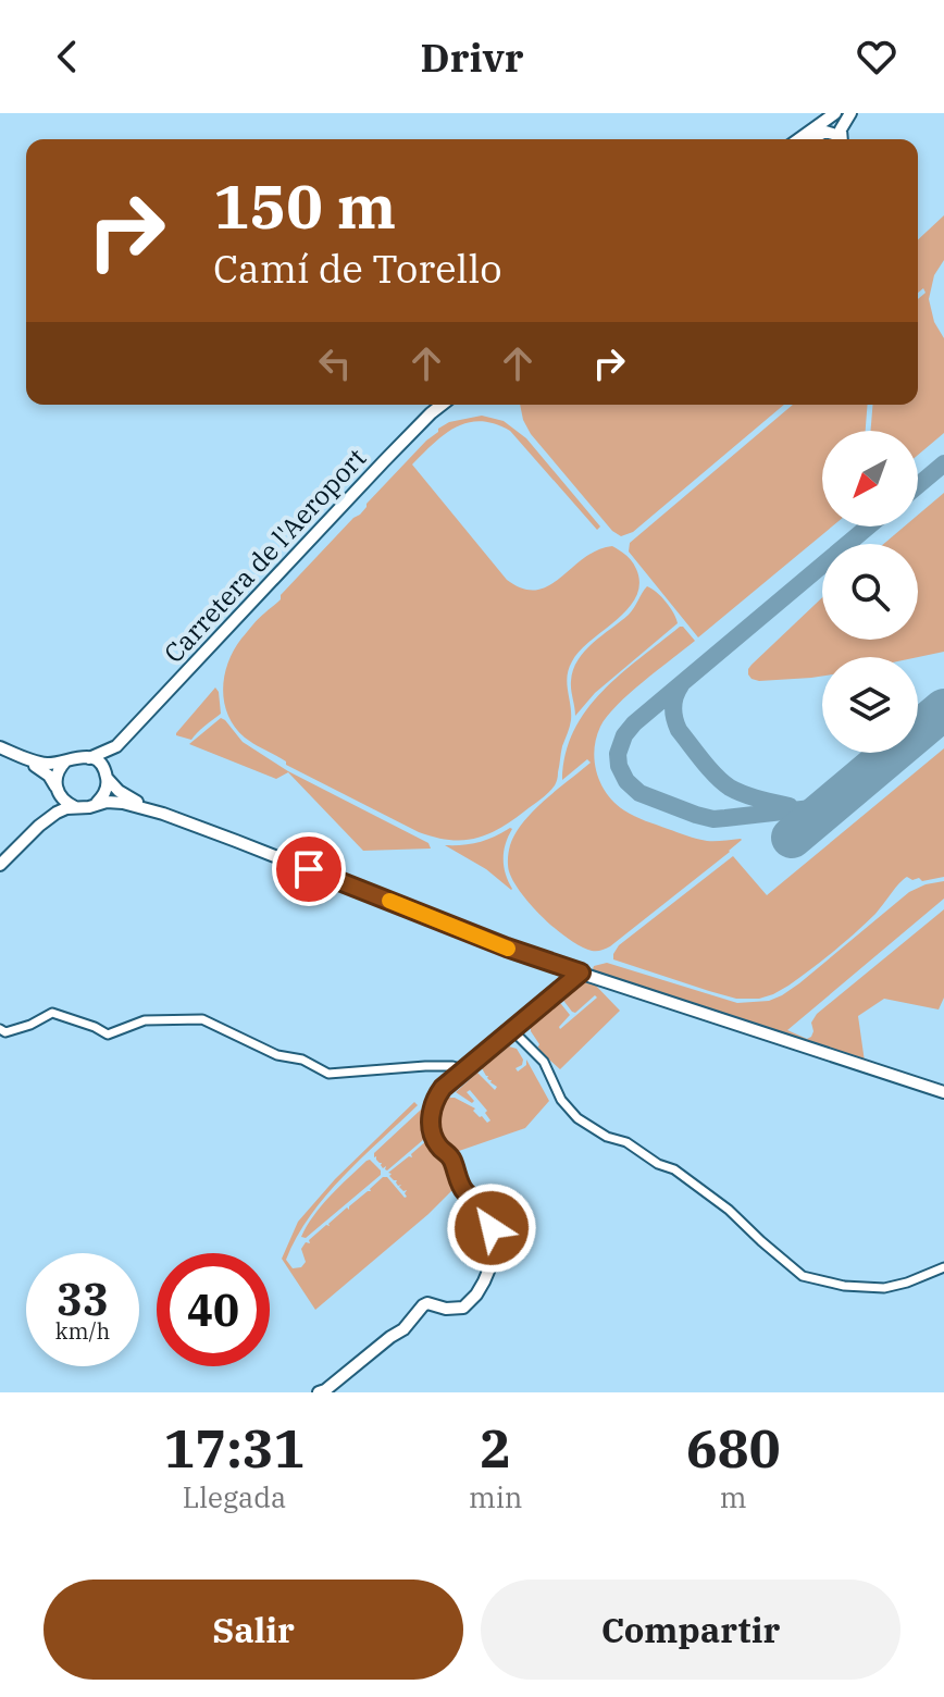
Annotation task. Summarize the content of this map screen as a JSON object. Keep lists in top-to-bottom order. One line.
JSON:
{"streets":{"main road":["Carretera de l'Aeroport"]},"north":"bottom left","page":{"header":"Drivr","turn":["150 m","Camí de Torello"],"speed":"33 km/h","limit":"40","eta":["17:31","Llegada","2","min","680","m"],"buttons":["Salir","Compartir"]}}
